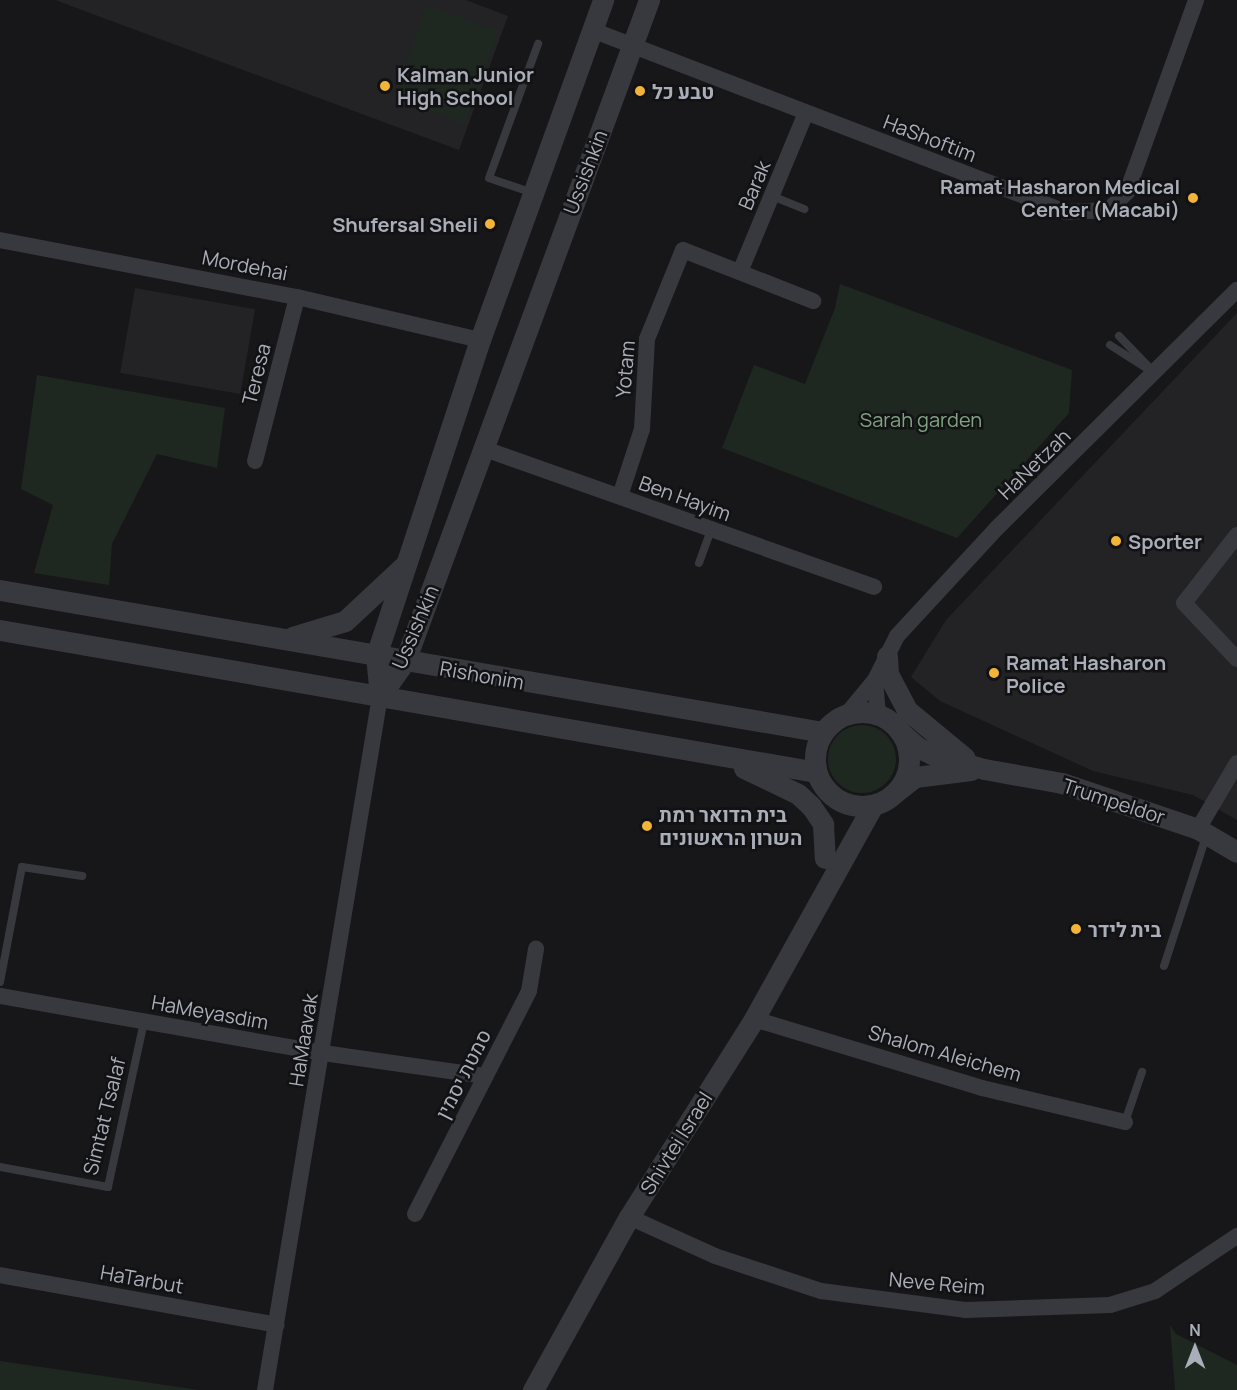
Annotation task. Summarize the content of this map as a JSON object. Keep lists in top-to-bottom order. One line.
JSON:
{"streets":{"street":["HaShoftim","Ussishkin","Barak","Mordehai","Yotam","Teresa","HaNetzah","Ben Hayim","Rishonim","Trumpeldor","HaMeyasdim","HaMaavak","Shalom Aleichem","סמטת יסמין","Shivtei Israel","HaTarbut","Neve Reim"],"lane":["Simtat Tsalaf"]},"crossings":[["HaShoftim","Ussishkin"],["HaShoftim","Barak"],["Ussishkin","Mordehai"],["Ussishkin","Ben Hayim"],["Ussishkin","Rishonim"],["Ussishkin","HaMaavak"],["Barak","Yotam"],["Mordehai","Teresa"],["Yotam","Ben Hayim"],["HaNetzah","Rishonim"],["HaNetzah","Trumpeldor"],["HaNetzah","Shivtei Israel"],["Rishonim","Trumpeldor"],["Rishonim","HaMaavak"],["Rishonim","Shivtei Israel"],["Trumpeldor","Shivtei Israel"],["HaMeyasdim","HaMaavak"],["HaMeyasdim","סמטת יסמין"],["HaMeyasdim","Simtat Tsalaf"],["HaMaavak","HaTarbut"],["Shalom Aleichem","Shivtei Israel"],["Shivtei Israel","Neve Reim"]],"parks":["Sarah garden"],"places":["Kalman Junior High School","טבע כל","Ramat Hasharon Medical Center (Macabi)","Shufersal Sheli","Sporter","Ramat Hasharon Police","בית הדואר רמת השרון הראשונים","בית לידר"],"north":"top"}
